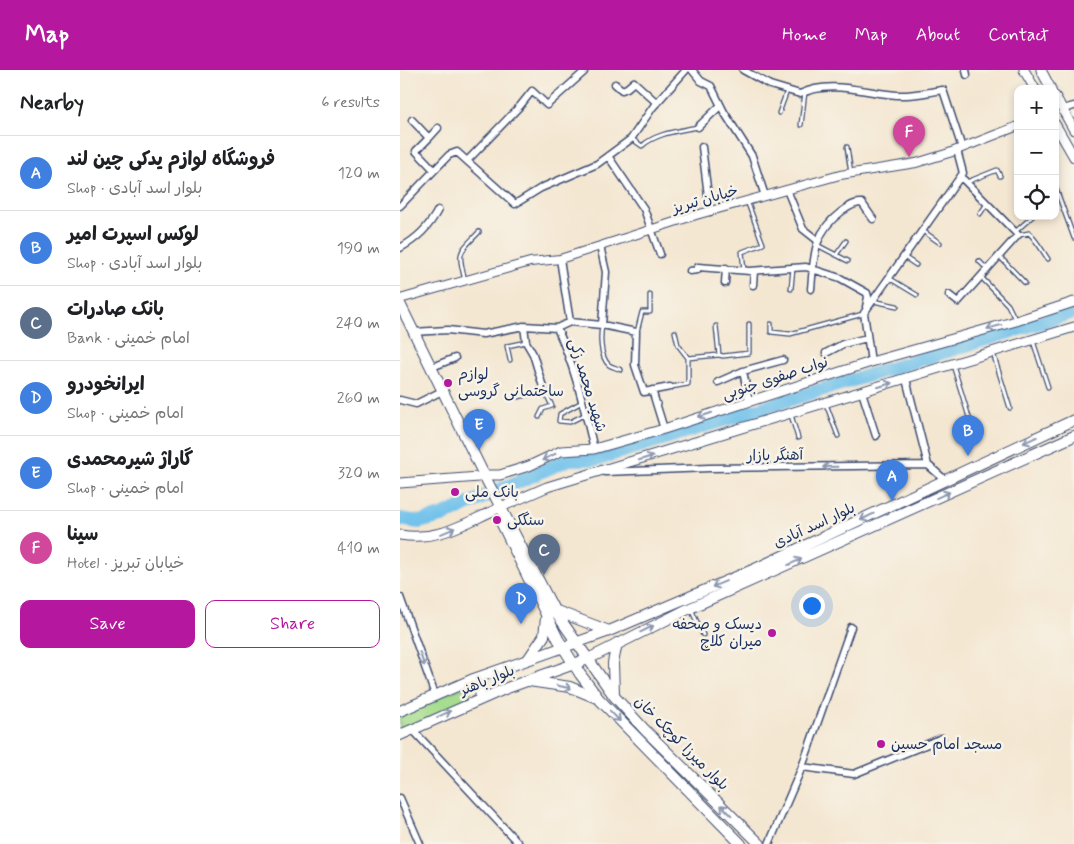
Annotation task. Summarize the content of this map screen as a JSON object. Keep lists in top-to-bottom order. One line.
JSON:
{"streets":{"main road":["نواب صفوی جنوبی","بلوار اسد آبادی","بلوار باهنر","بلوار میرزا کوچک خان"],"street":["خیابان تبریز","شهید محمد زکی","آهنگر بازار"]},"crossings":[["نواب صفوی جنوبی","شهید محمد زکی"],["بلوار اسد آبادی","بلوار باهنر"],["بلوار اسد آبادی","بلوار میرزا کوچک خان"],["بلوار باهنر","بلوار میرزا کوچک خان"]],"one_way":["آهنگر بازار"],"places":["لوازم ساختمانی گروسی","بانک ملی","سنگکی","دیسک و صحفه میران کلاچ","مسجد امام حسین"],"page":{"header":"Map","nav":["Home","Map","About","Contact"],"heading":["Nearby","6 results"],"map_buttons":["+","−"],"pins":["F","E","B","A","C","D"],"list":[{"mark":"A","name":"فروشگاه لوازم یدکی چین لند","note":"Shop · بلوار اسد آبادی","value":"120 m"},{"mark":"B","name":"لوکس اسپرت امیر","note":"Shop · بلوار اسد آبادی","value":"190 m"},{"mark":"C","name":"بانک صادرات","note":"Bank · امام خمینی","value":"240 m"},{"mark":"D","name":"ایرانخودرو","note":"Shop · امام خمینی","value":"260 m"},{"mark":"E","name":"گاراژ شیرمحمدی","note":"Shop · امام خمینی","value":"320 m"},{"mark":"F","name":"سینا","note":"Hotel · خیابان تبریز","value":"410 m"}],"buttons":["Save","Share"]}}
